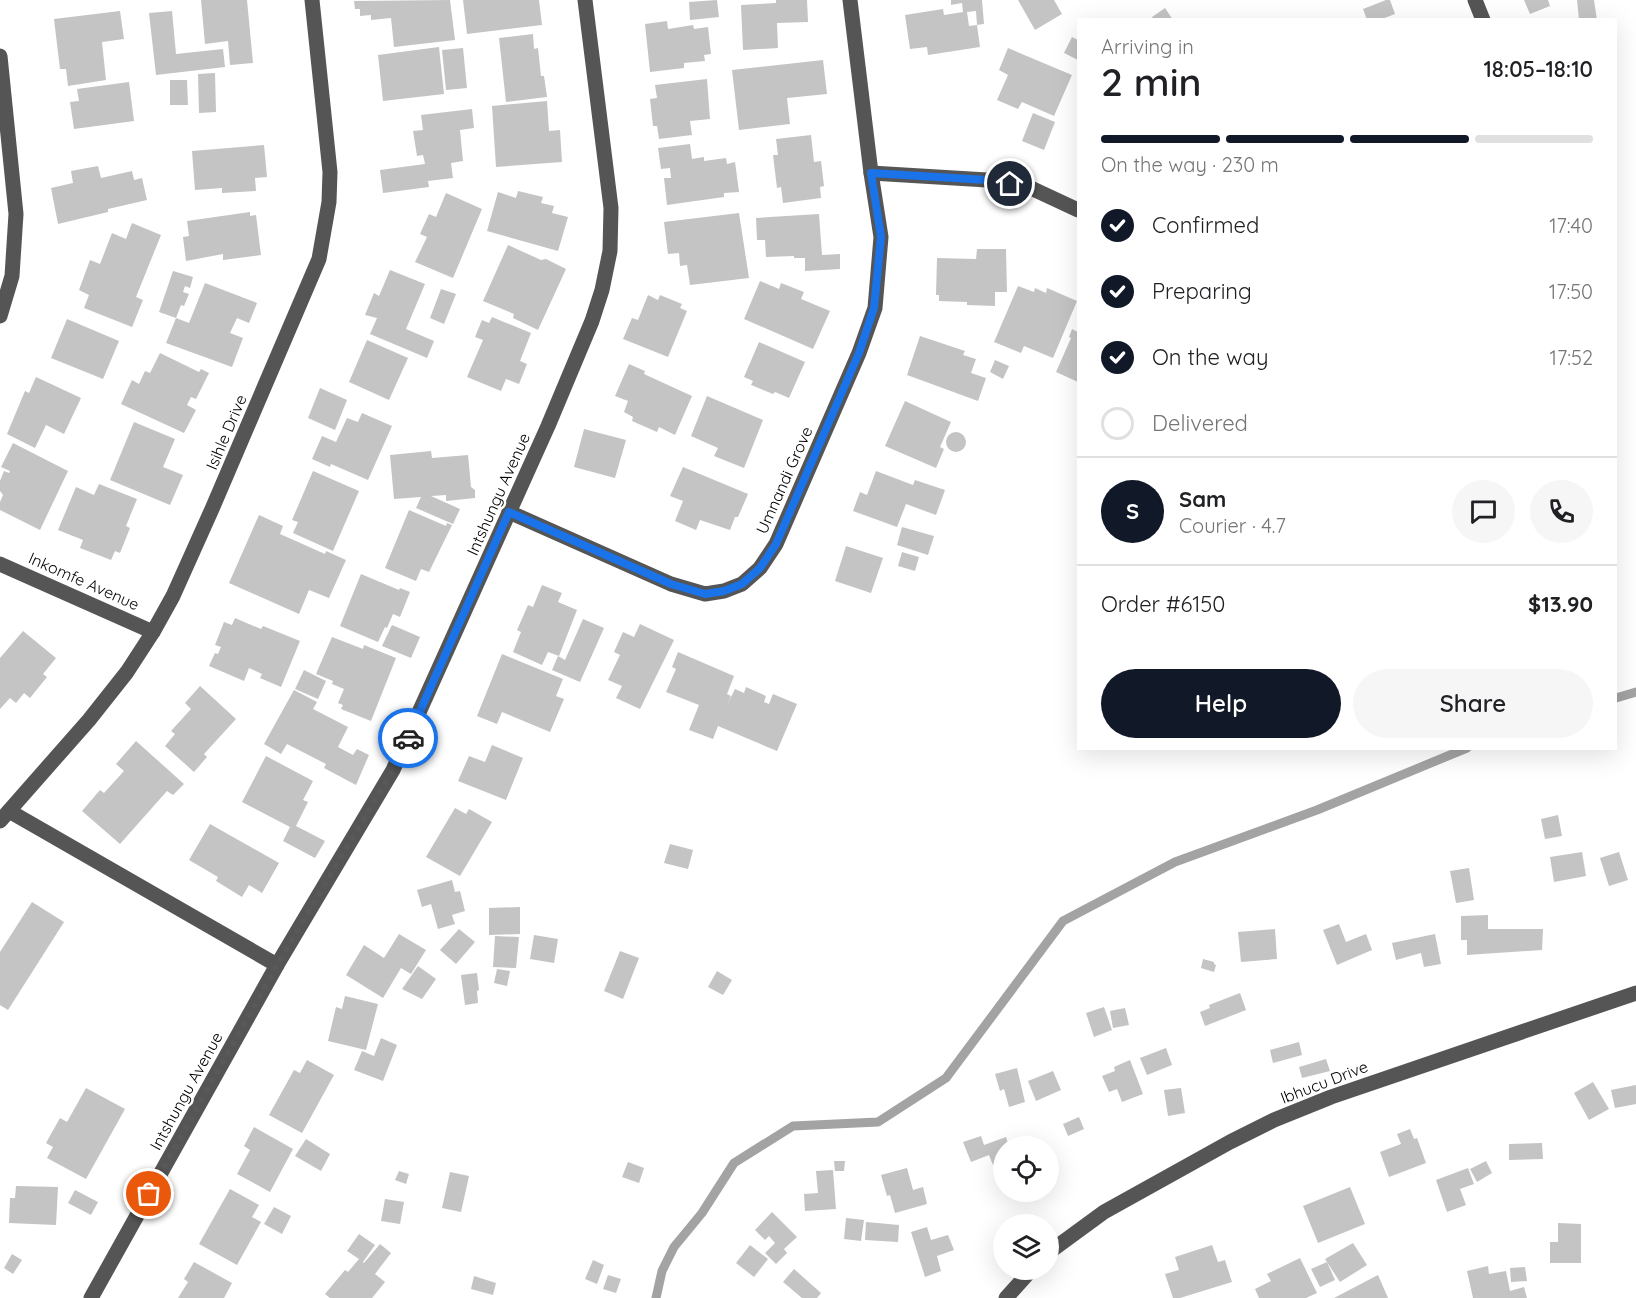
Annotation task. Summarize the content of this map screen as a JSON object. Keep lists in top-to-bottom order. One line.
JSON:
{"streets":{"street":["Isihle Drive","Umnandi Grove","Intshungu Avenue","Inkomfe Avenue","Ibhucu Drive"]},"crossings":[["Isihle Drive","Inkomfe Avenue"],["Umnandi Grove","Intshungu Avenue"]],"page":{"heading":["2 min","Arriving in","18:05–18:10"],"panel":["Sam","Courier · 4.7","Order #6150","$13.90"],"bar":"On the way · 230 m","list":[["Confirmed","17:40"],["Preparing","17:50"],["On the way","17:52"],"Delivered"],"round":"S","buttons":["Help","Share"]}}
